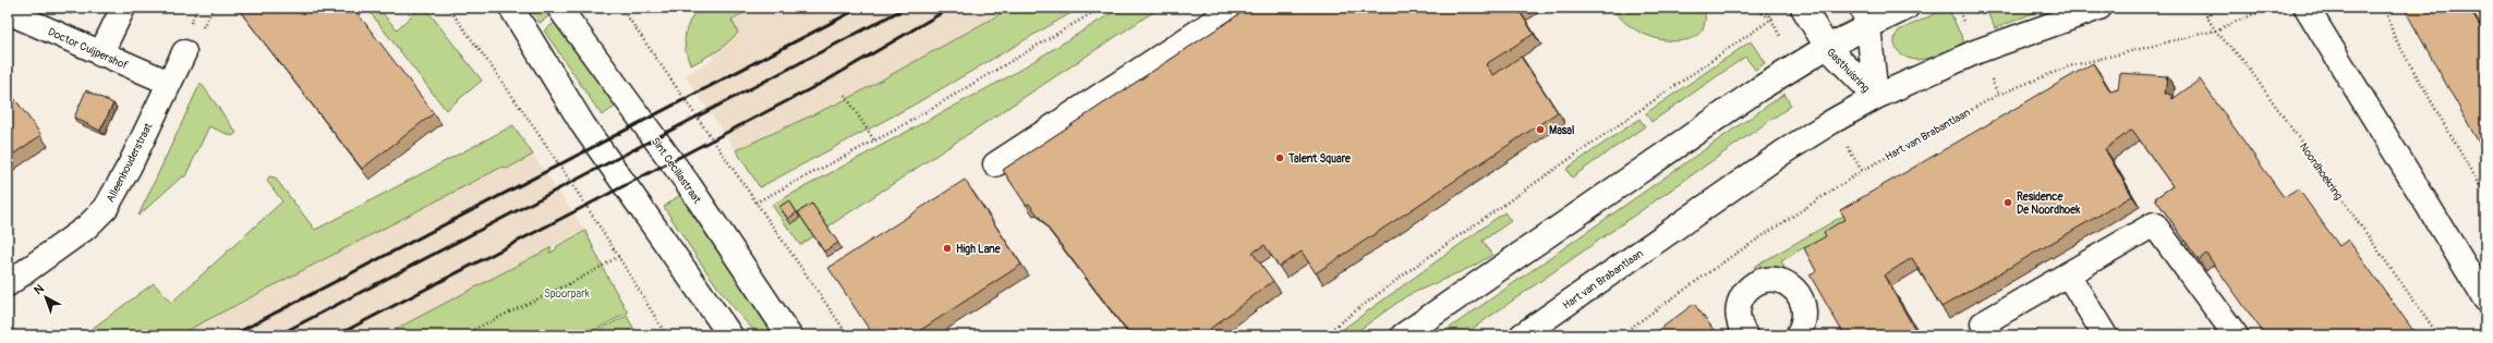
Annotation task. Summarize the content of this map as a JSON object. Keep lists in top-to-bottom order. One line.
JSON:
{"streets":{"street":["Doctor Cuijpershof","Gasthuisring","Hart van Brabantlaan","Alleenhouderstraat","Sint Ceciliastraat"],"path":["Noordhoekring"]},"crossings":[["Doctor Cuijpershof","Alleenhouderstraat"],["Gasthuisring","Hart van Brabantlaan"],["Hart van Brabantlaan","Noordhoekring"]],"parks":["Spoorpark"],"places":["Masal","Talent Square","Residence De Noordhoek","High Lane"],"north":"top left"}
